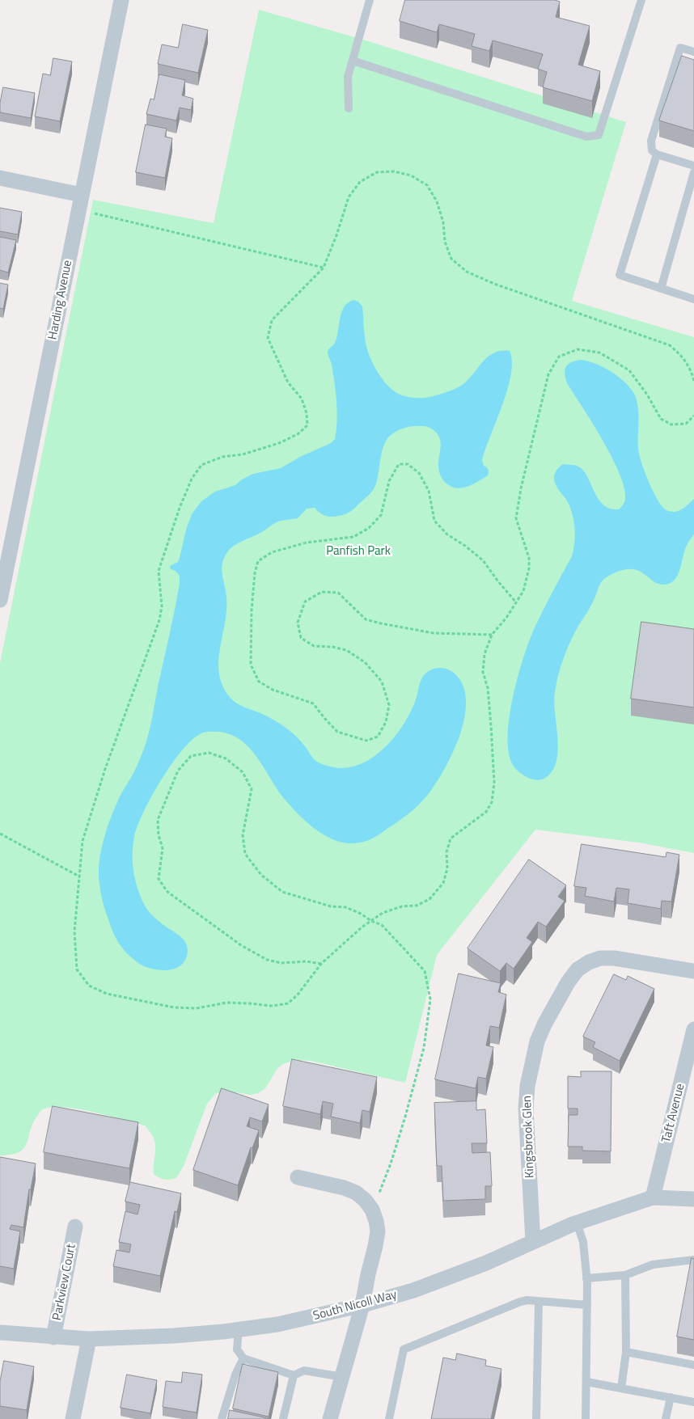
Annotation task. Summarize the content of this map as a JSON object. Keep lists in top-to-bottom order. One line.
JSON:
{"streets":{"street":["Harding Avenue","Taft Avenue","Kingsbrook Glen","Parkview Court","South Nicoll Way"]},"crossings":[["Taft Avenue","South Nicoll Way"],["Kingsbrook Glen","South Nicoll Way"],["Parkview Court","South Nicoll Way"]],"parks":["Panfish Park"]}
